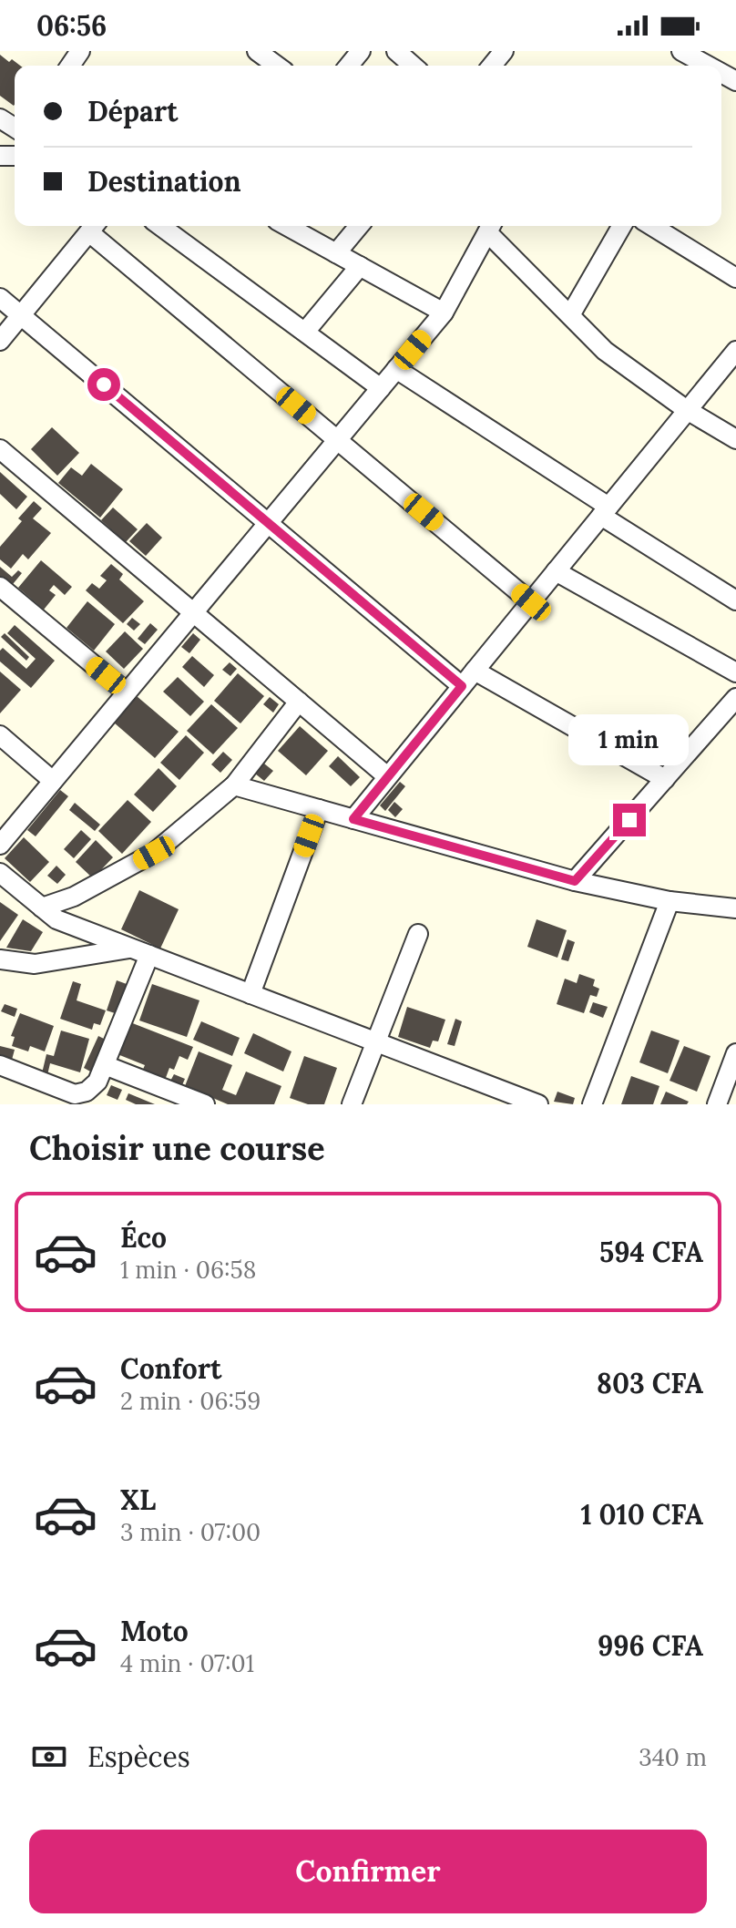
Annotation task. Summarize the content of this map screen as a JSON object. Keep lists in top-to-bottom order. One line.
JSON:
{"page":{"status":"06:56","banner":["Départ","Destination"],"bubble":"1 min","heading":"Choisir une course","list":[{"name":"Éco","note":"1 min · 06:58","value":"594 CFA"},{"name":"Confort","note":"2 min · 06:59","value":"803 CFA"},{"name":"XL","note":"3 min · 07:00","value":"1 010 CFA"},{"name":"Moto","note":"4 min · 07:01","value":"996 CFA"}],"pay":["Espèces","340 m"],"buttons":"Confirmer"}}
